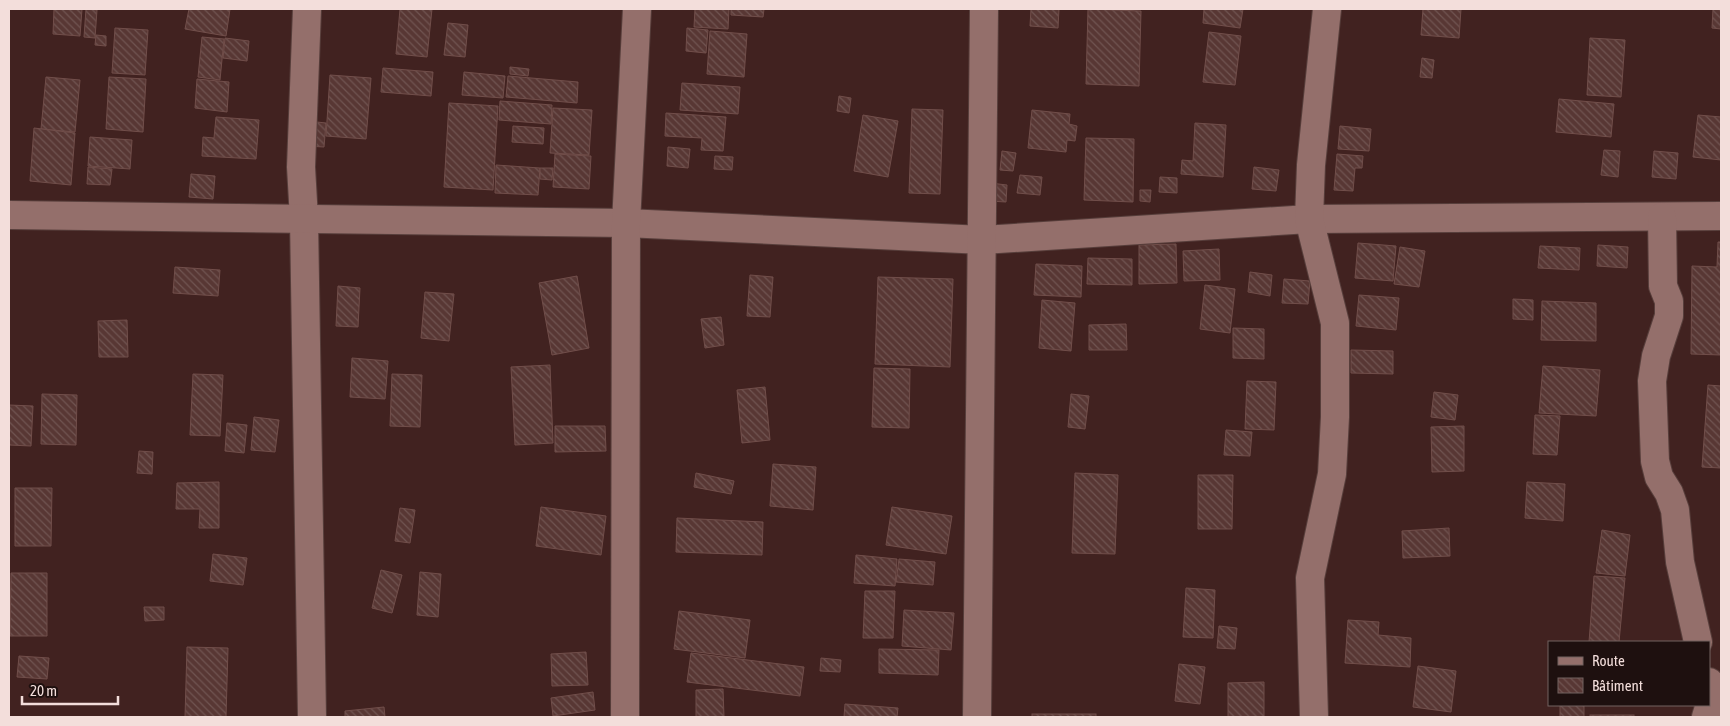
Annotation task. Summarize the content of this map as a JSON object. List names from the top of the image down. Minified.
{"legend":["Route","Bâtiment"],"scale_bar":"20 m"}
